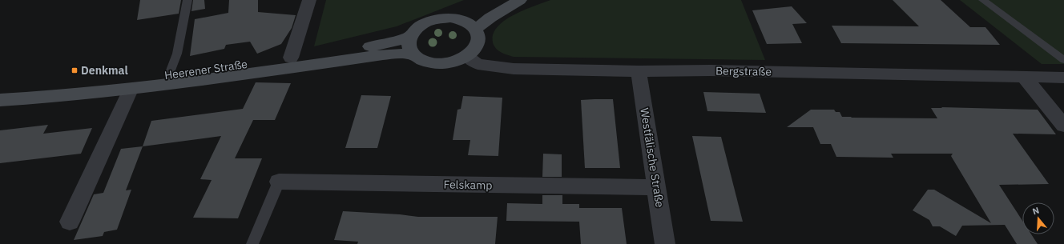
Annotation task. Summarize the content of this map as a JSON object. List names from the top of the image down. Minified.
{"streets":{"main road":["Heerener Straße"],"street":["Bergstraße","Westfälische Straße","Felskamp"]},"crossings":[["Heerener Straße","Bergstraße"],["Bergstraße","Westfälische Straße"],["Westfälische Straße","Felskamp"]],"places":{"transit":["Denkmal"]},"north":"top"}
